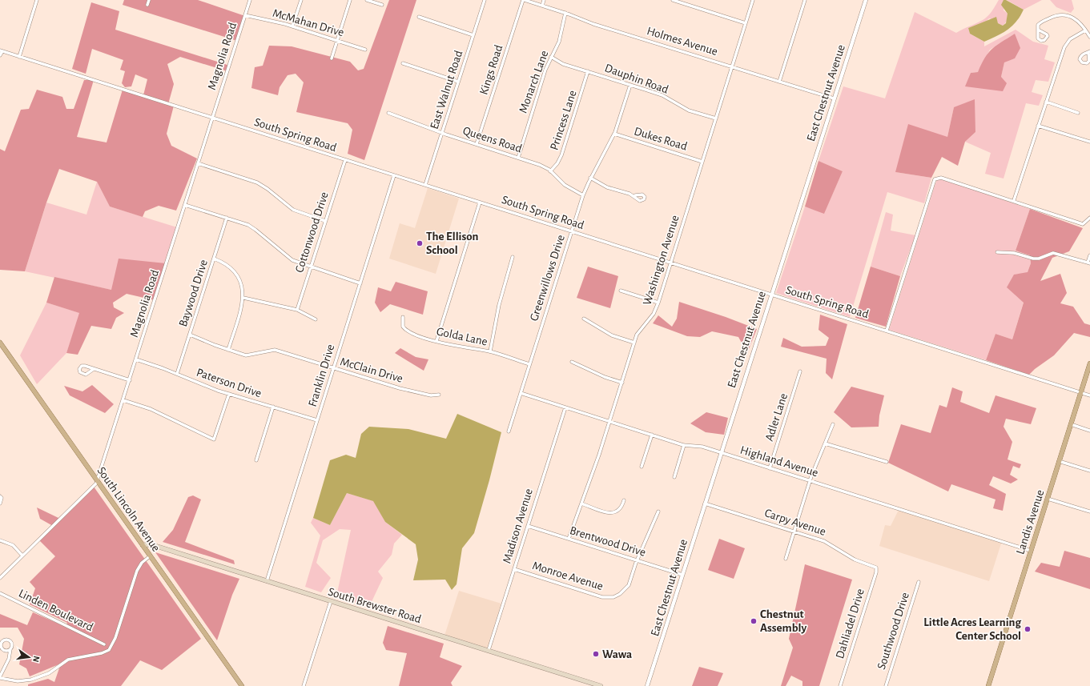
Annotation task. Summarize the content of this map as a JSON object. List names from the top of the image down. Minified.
{"streets":{"main road":["South Lincoln Avenue","Landis Avenue","South Brewster Road"],"street":["McMahan Drive","Holmes Avenue","Magnolia Road","Kings Road","Dauphin Road","Monarch Lane","East Walnut Road","East Chestnut Avenue","Princess Lane","South Spring Road","Dukes Road","Queens Road","Cottonwood Drive","Washington Avenue","Greenwillows Drive","Baywood Drive","Golda Lane","McClain Drive","Franklin Drive","Paterson Drive","Adler Lane","Highland Avenue","Carpy Avenue","Madison Avenue","Brentwood Drive","Monroe Avenue","Linden Boulevard","Dahliadel Drive","Southwood Drive"]},"crossings":[["McMahan Drive","Magnolia Road"],["Holmes Avenue","Kings Road"],["Holmes Avenue","Monarch Lane"],["Holmes Avenue","East Chestnut Avenue"],["Holmes Avenue","Washington Avenue"],["Magnolia Road","South Spring Road"],["Magnolia Road","Paterson Drive"],["Magnolia Road","South Lincoln Avenue"],["Kings Road","Queens Road"],["Dauphin Road","Monarch Lane"],["Dauphin Road","Princess Lane"],["Dauphin Road","Washington Avenue"],["Dauphin Road","Greenwillows Drive"],["Monarch Lane","Queens Road"],["East Walnut Road","South Spring Road"],["East Walnut Road","Queens Road"],["East Chestnut Avenue","South Spring Road"],["East Chestnut Avenue","Highland Avenue"],["East Chestnut Avenue","Carpy Avenue"],["East Chestnut Avenue","Brentwood Drive"],["Princess Lane","Queens Road"],["South Spring Road","Cottonwood Drive"],["South Spring Road","Washington Avenue"],["South Spring Road","Greenwillows Drive"],["South Spring Road","Franklin Drive"],["South Spring Road","Landis Avenue"],["Dukes Road","Washington Avenue"],["Dukes Road","Greenwillows Drive"],["Queens Road","Greenwillows Drive"],["Washington Avenue","Highland Avenue"],["Washington Avenue","Brentwood Drive"],["Greenwillows Drive","Golda Lane"],["Greenwillows Drive","Highland Avenue"],["Baywood Drive","McClain Drive"],["Baywood Drive","Paterson Drive"],["McClain Drive","Franklin Drive"],["Franklin Drive","Paterson Drive"],["Franklin Drive","South Brewster Road"],["Adler Lane","Highland Avenue"],["Highland Avenue","Landis Avenue"],["Highland Avenue","Madison Avenue"],["South Lincoln Avenue","South Brewster Road"],["Carpy Avenue","Dahliadel Drive"],["Madison Avenue","Brentwood Drive"],["Madison Avenue","Monroe Avenue"],["Madison Avenue","South Brewster Road"],["Brentwood Drive","Monroe Avenue"]],"places":["The Ellison School","Chestnut Assembly","Little Acres Learning Center School","Wawa"],"north":"right"}
